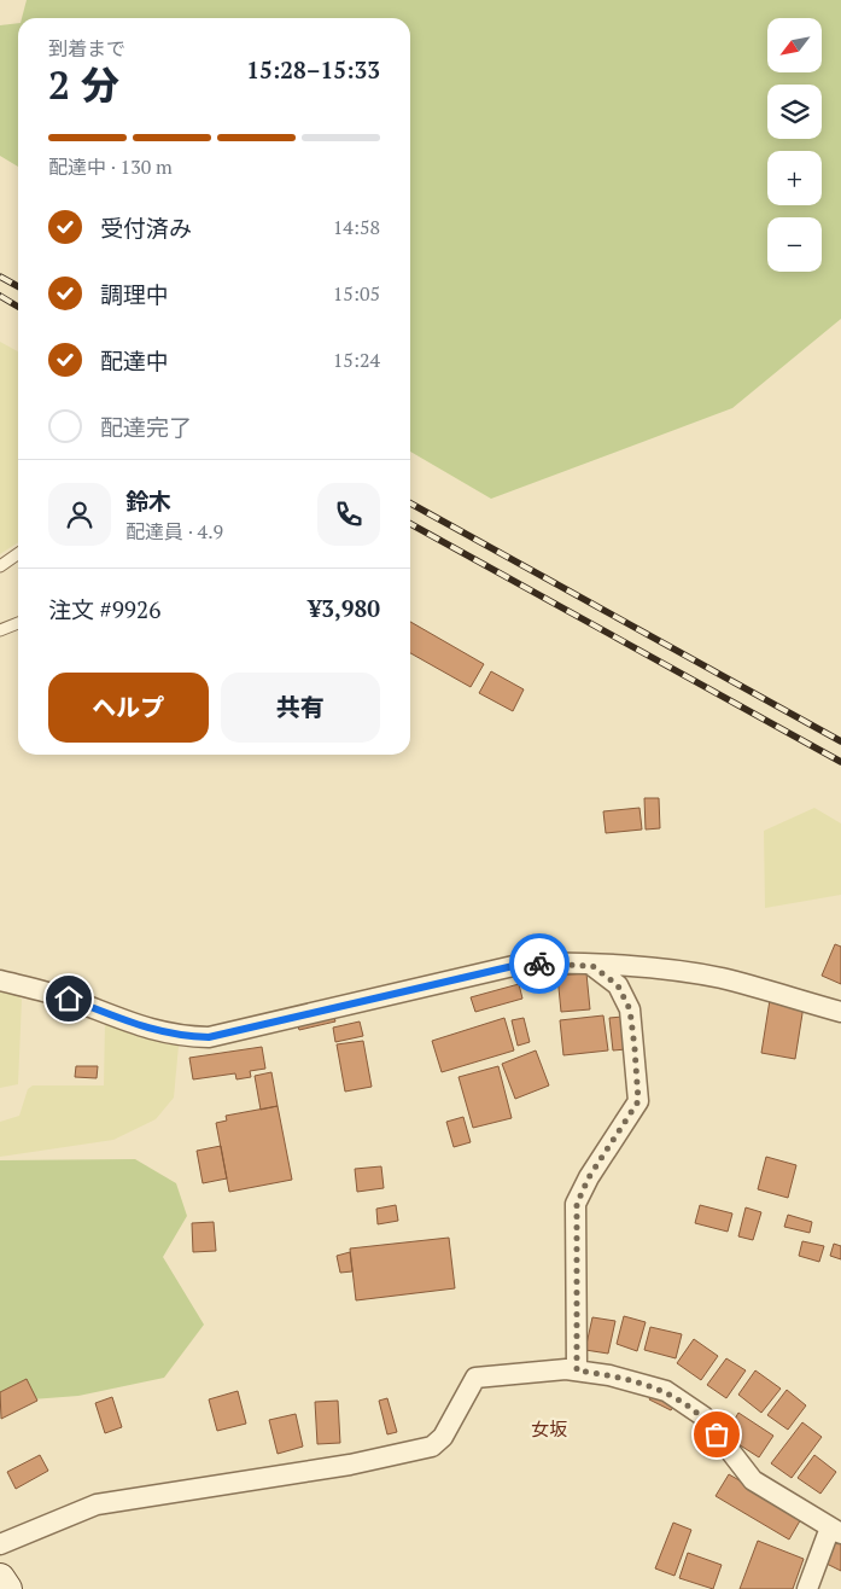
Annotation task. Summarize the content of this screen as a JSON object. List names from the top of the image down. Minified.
{"districts":["女坂"],"north":"bottom left","page":{"map_buttons":["+","−"],"heading":["2 分","到着まで","15:28–15:33"],"panel":["鈴木","配達員 · 4.9","注文 #9926","¥3,980"],"bar":"配達中 · 130 m","list":[["受付済み","14:58"],["調理中","15:05"],["配達中","15:24"],"配達完了"],"buttons":["ヘルプ","共有"]}}
